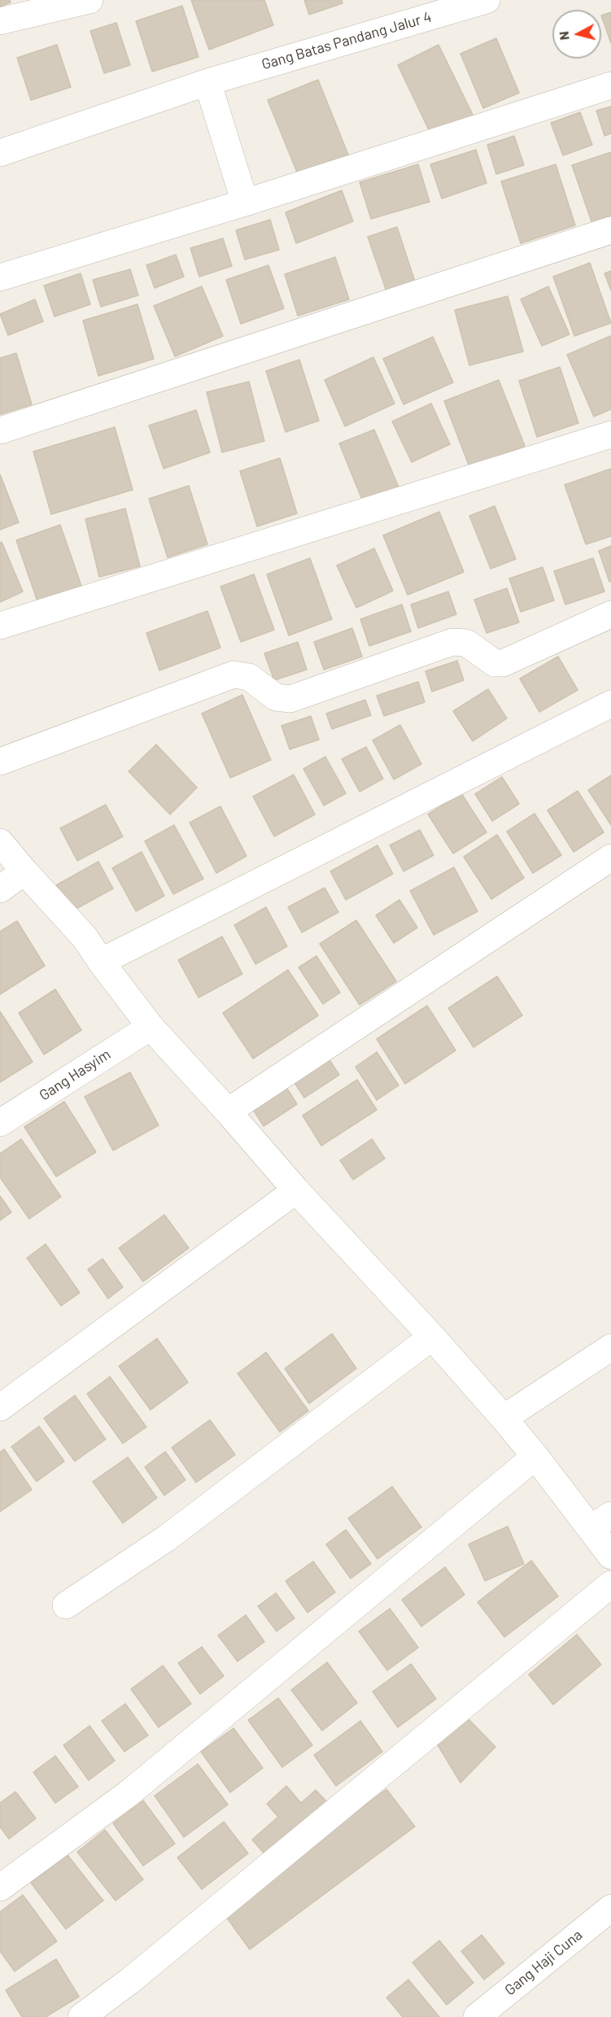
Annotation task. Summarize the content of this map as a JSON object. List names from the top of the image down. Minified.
{"streets":{"street":["Gang Batas Pandang Jalur 4","Gang Hasyim","Gang Haji Cuna"]},"north":"left"}
